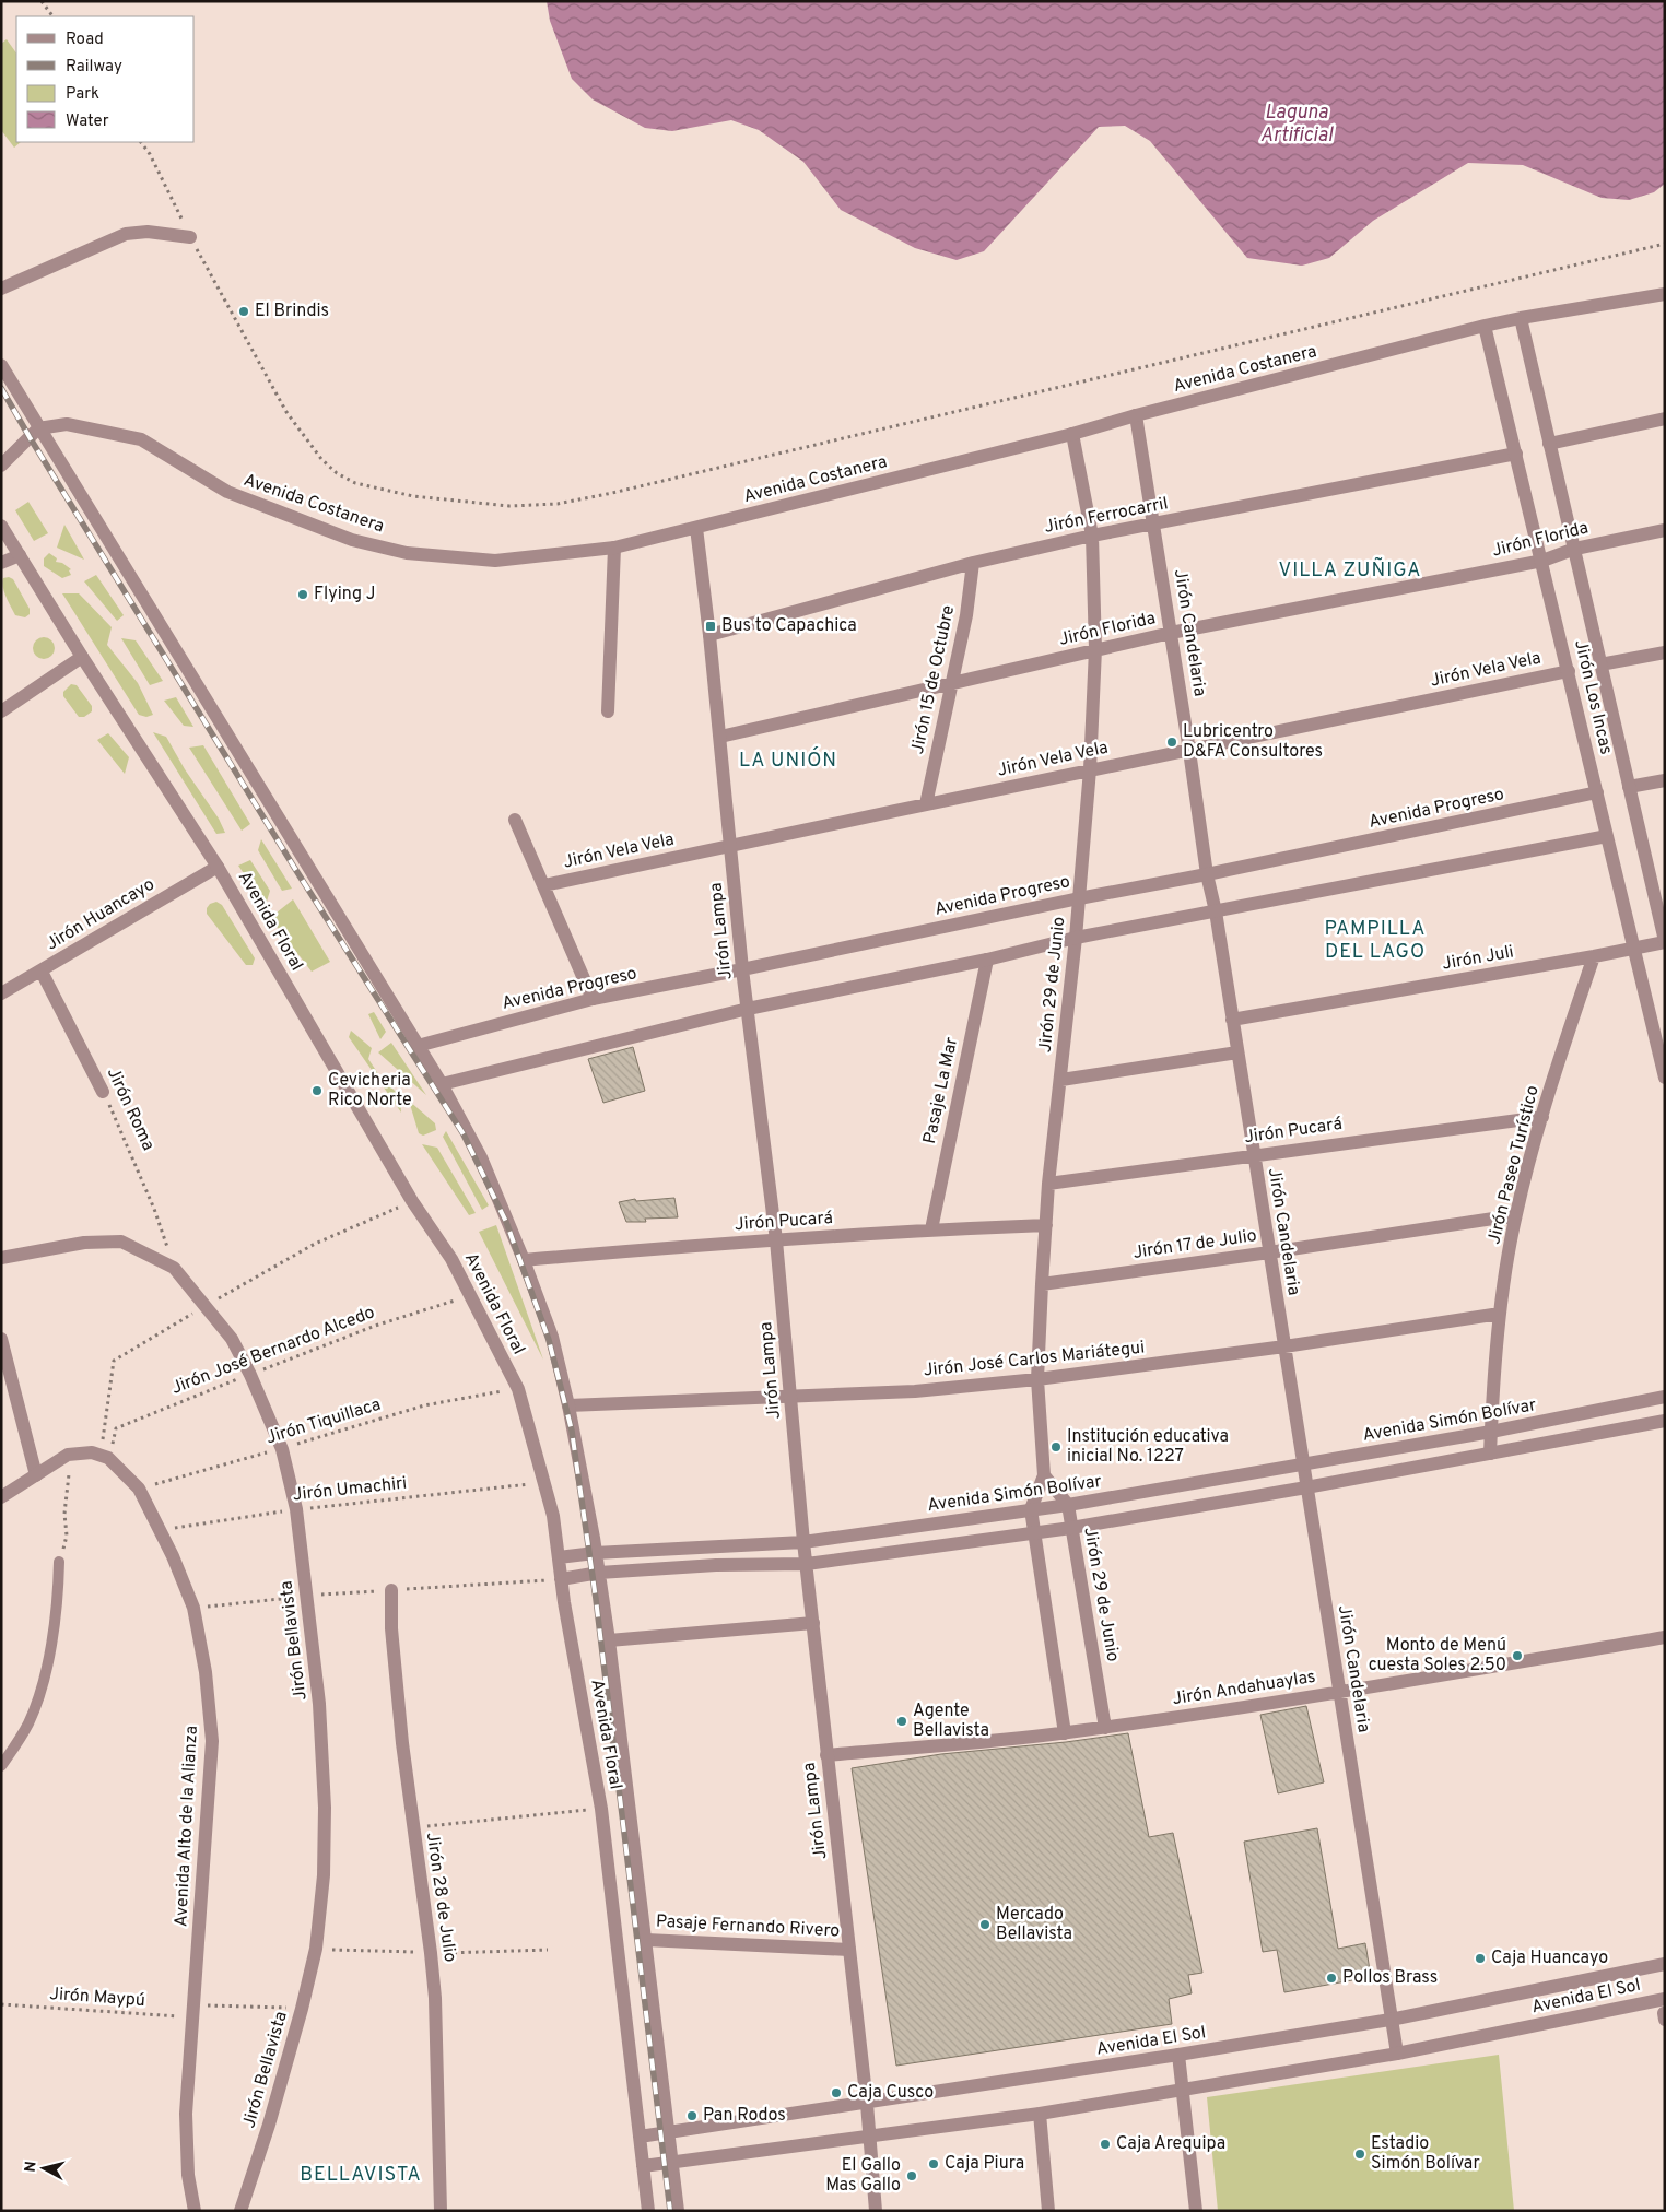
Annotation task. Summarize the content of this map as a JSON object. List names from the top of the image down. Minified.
{"streets":{"street":["Avenida Costanera","Jirón Ferrocarril","Jirón Florida","Jirón Candelaria","Jirón Vela Vela","Jirón 15 de Octubre","Jirón Los Incas","Avenida Progreso","Jirón Huancayo","Avenida Floral","Jirón Lampa","Jirón Juli","Jirón 29 de Junio","Pasaje La Mar","Jirón Roma","Jirón Pucará","Jirón Paseo Turístico","Jirón 17 de Julio","Jirón José Carlos Mariátegui","Avenida Simón Bolívar","Jirón Bellavista","Jirón Andahuaylas","Avenida Alto de la Alianza","Jirón 28 de Julio","Pasaje Fernando Rivero","Avenida El Sol"],"path":["Jirón José Bernardo Alcedo","Jirón Tiquillaca","Jirón Umachiri","Jirón Maypú"]},"crossings":[["Avenida Costanera","Jirón Candelaria"],["Avenida Costanera","Jirón Los Incas"],["Avenida Costanera","Avenida Floral"],["Avenida Costanera","Jirón Lampa"],["Avenida Costanera","Jirón 29 de Junio"],["Jirón Ferrocarril","Jirón Candelaria"],["Jirón Ferrocarril","Jirón 15 de Octubre"],["Jirón Ferrocarril","Jirón Los Incas"],["Jirón Ferrocarril","Jirón Lampa"],["Jirón Ferrocarril","Jirón 29 de Junio"],["Jirón Florida","Jirón Candelaria"],["Jirón Florida","Jirón 15 de Octubre"],["Jirón Florida","Jirón Los Incas"],["Jirón Florida","Jirón Lampa"],["Jirón Florida","Jirón 29 de Junio"],["Jirón Candelaria","Jirón Vela Vela"],["Jirón Candelaria","Avenida Progreso"],["Jirón Candelaria","Jirón Juli"],["Jirón Candelaria","Jirón Pucará"],["Jirón Candelaria","Jirón 17 de Julio"],["Jirón Candelaria","Jirón José Carlos Mariátegui"],["Jirón Candelaria","Avenida Simón Bolívar"],["Jirón Candelaria","Jirón Andahuaylas"],["Jirón Candelaria","Avenida El Sol"],["Jirón Vela Vela","Jirón 15 de Octubre"],["Jirón Vela Vela","Jirón Los Incas"],["Jirón Vela Vela","Jirón Lampa"],["Jirón Vela Vela","Jirón 29 de Junio"],["Jirón Los Incas","Avenida Progreso"],["Jirón Los Incas","Jirón Juli"],["Avenida Progreso","Avenida Floral"],["Avenida Progreso","Jirón Lampa"],["Avenida Progreso","Jirón 29 de Junio"],["Jirón Huancayo","Avenida Floral"],["Jirón Huancayo","Jirón Roma"],["Avenida Floral","Jirón Pucará"],["Avenida Floral","Jirón José Bernardo Alcedo"],["Avenida Floral","Jirón José Carlos Mariátegui"],["Avenida Floral","Avenida Simón Bolívar"],["Avenida Floral","Jirón Tiquillaca"],["Avenida Floral","Jirón Umachiri"],["Avenida Floral","Pasaje Fernando Rivero"],["Avenida Floral","Avenida El Sol"],["Jirón Lampa","Jirón Pucará"],["Jirón Lampa","Jirón José Carlos Mariátegui"],["Jirón Lampa","Avenida Simón Bolívar"],["Jirón Lampa","Jirón Andahuaylas"],["Jirón Lampa","Pasaje Fernando Rivero"],["Jirón Lampa","Avenida El Sol"],["Jirón Juli","Jirón Paseo Turístico"],["Jirón 29 de Junio","Jirón Pucará"],["Jirón 29 de Junio","Jirón 17 de Julio"],["Jirón 29 de Junio","Jirón José Carlos Mariátegui"],["Jirón 29 de Junio","Avenida Simón Bolívar"],["Jirón 29 de Junio","Jirón Andahuaylas"],["Pasaje La Mar","Jirón Pucará"],["Jirón Roma","Jirón Bellavista"],["Jirón Pucará","Jirón Paseo Turístico"],["Jirón Paseo Turístico","Jirón 17 de Julio"],["Jirón Paseo Turístico","Jirón José Carlos Mariátegui"],["Jirón Paseo Turístico","Avenida Simón Bolívar"],["Jirón José Bernardo Alcedo","Jirón Bellavista"],["Jirón José Bernardo Alcedo","Avenida Alto de la Alianza"],["Jirón Tiquillaca","Jirón Bellavista"],["Jirón Tiquillaca","Avenida Alto de la Alianza"],["Jirón Umachiri","Jirón Bellavista"],["Jirón Umachiri","Avenida Alto de la Alianza"],["Jirón Bellavista","Jirón Maypú"],["Avenida Alto de la Alianza","Jirón Maypú"]],"districts":["VILLA ZUÑIGA","LA UNIÓN","PAMPILLA DEL LAGO","BELLAVISTA"],"water":["Laguna Artificial"],"places":{"other":["El Brindis","Flying J","Lubricentro D&FA Consultores","Cevicheria Rico Norte","Institución educativa inicial No. 1227","Monto de Menú cuesta Soles 2.50","Agente Bellavista","Mercado Bellavista","Caja Huancayo","Pollos Brass","Caja Cusco","Pan Rodos","Caja Arequipa","Estadio Simón Bolívar","Caja Piura","El Gallo Mas Gallo"],"transit":["Bus to Capachica"]},"legend":["Road","Railway","Park","Water"],"north":"left"}
